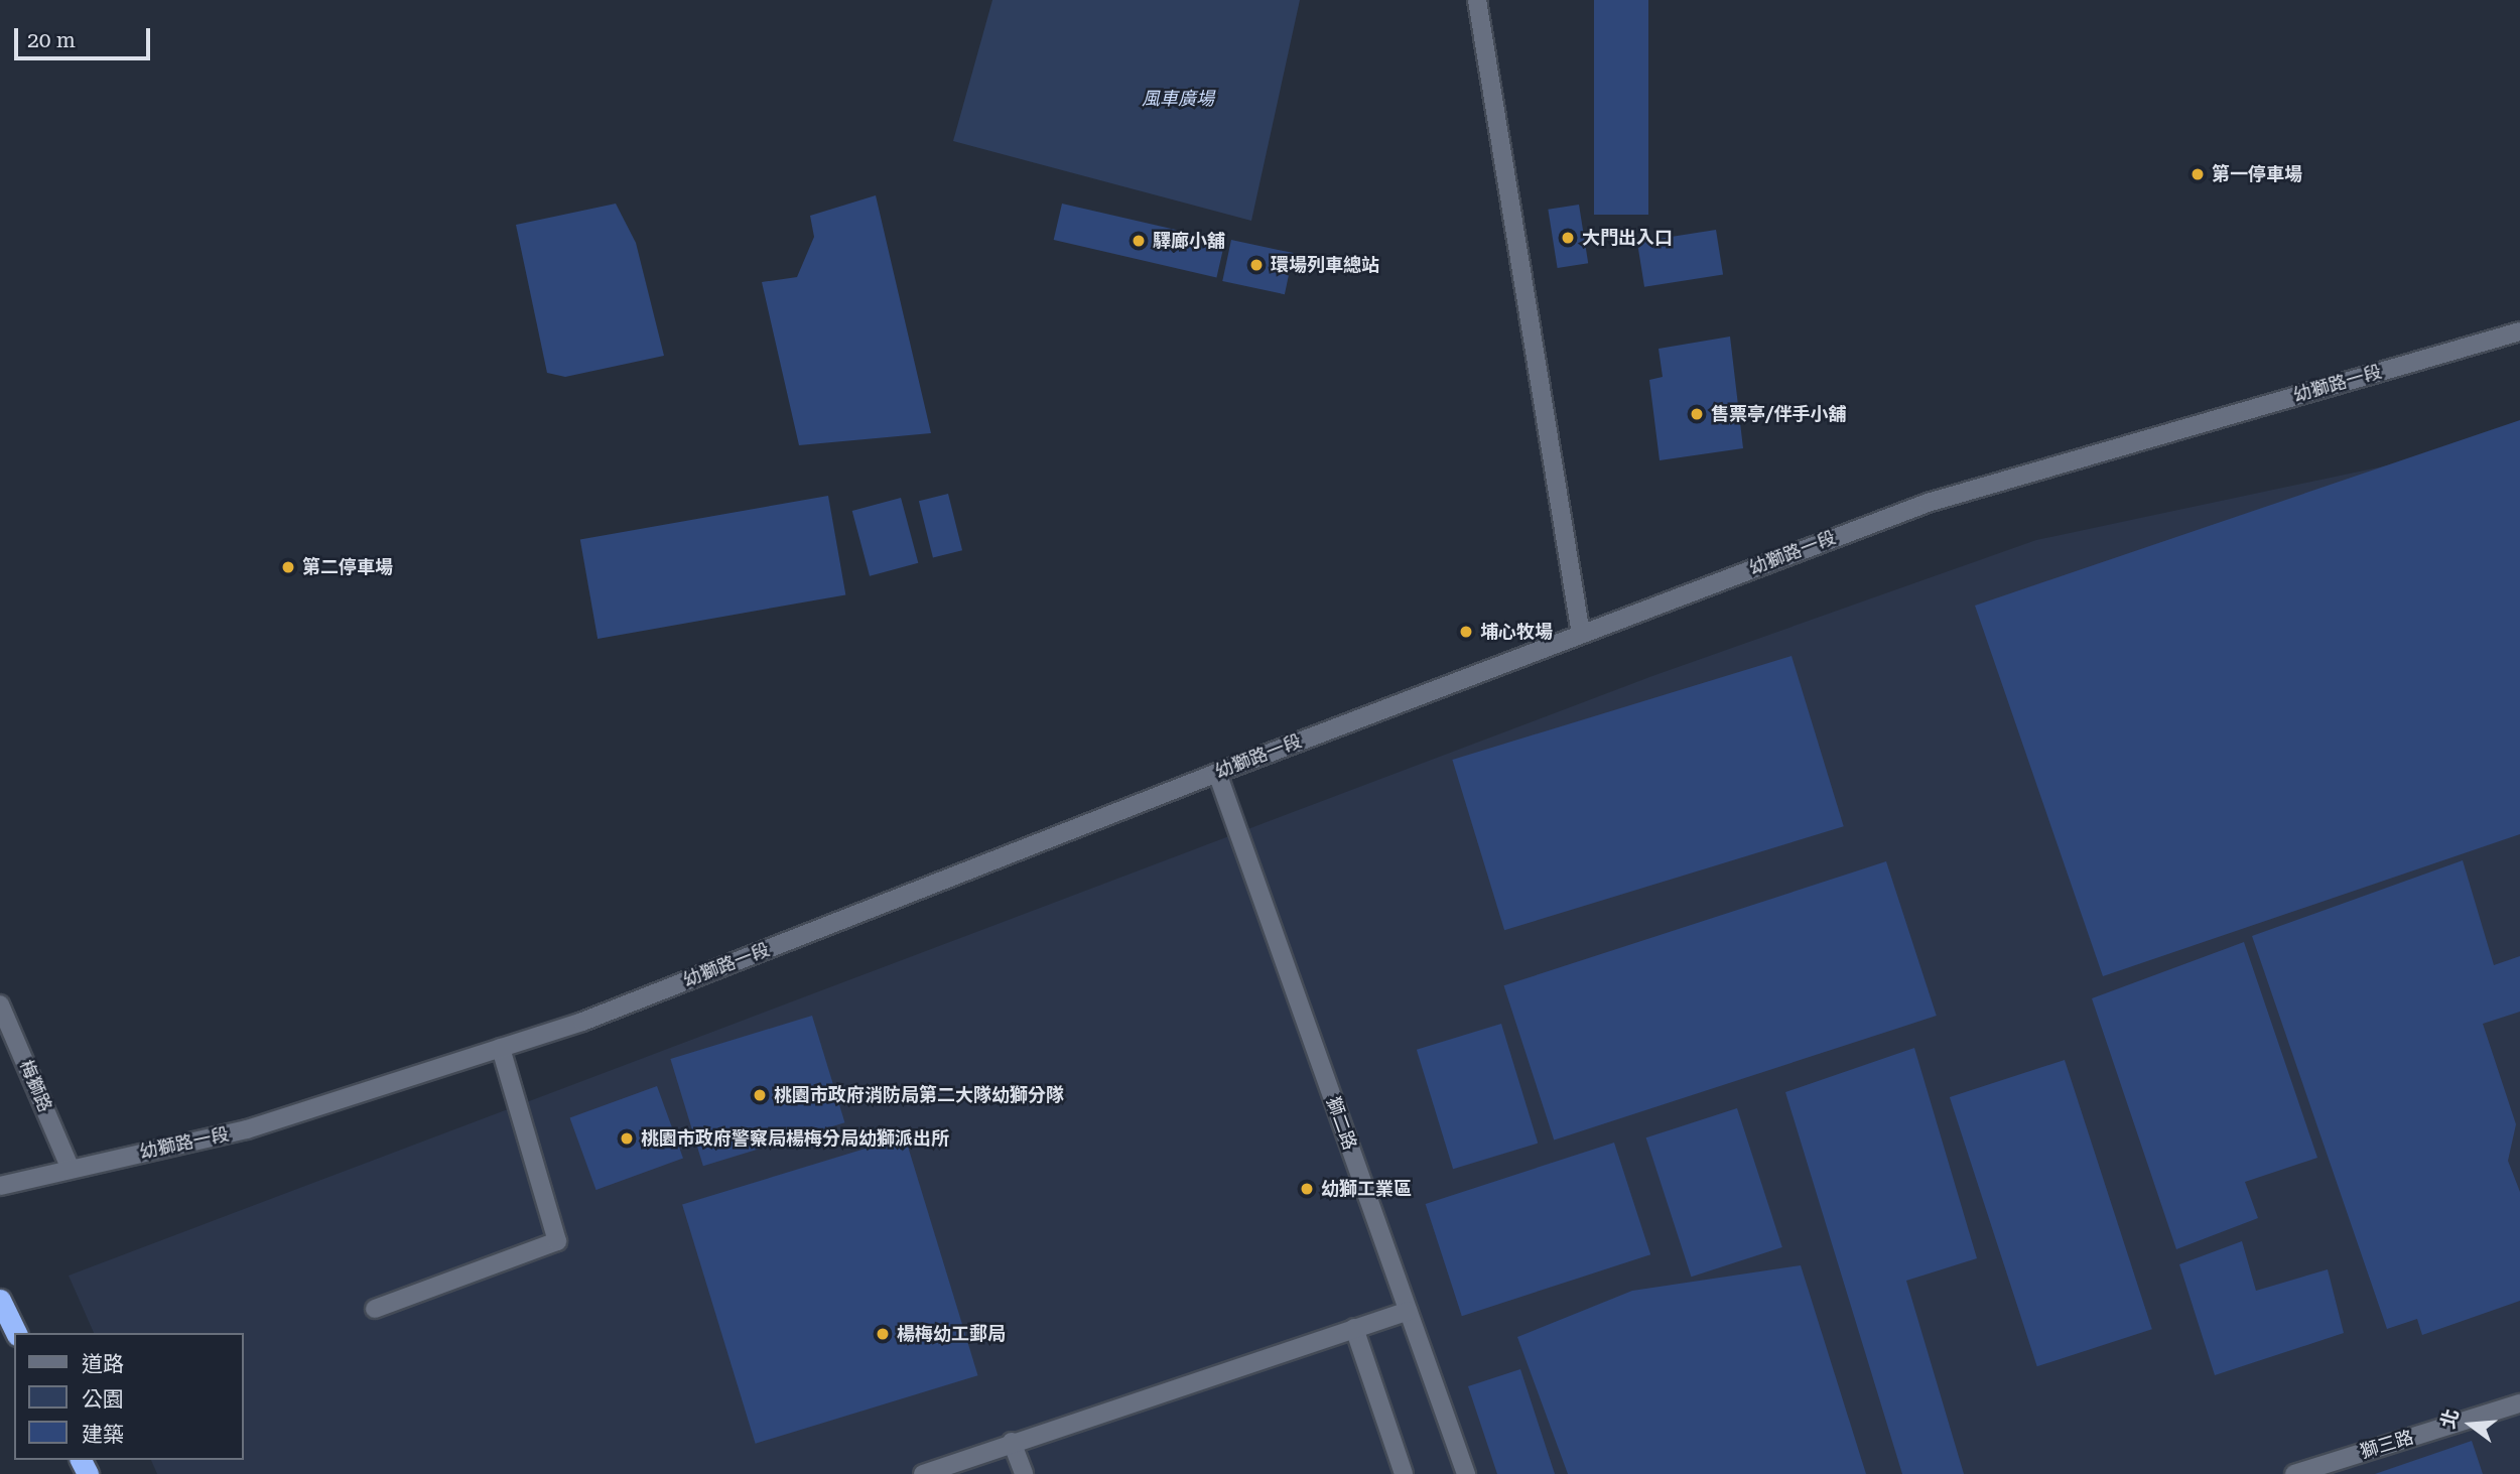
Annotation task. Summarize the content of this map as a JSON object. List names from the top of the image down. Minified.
{"streets":{"street":["幼獅路一段","梅獅路","獅二路","獅三路"]},"crossings":[["幼獅路一段","梅獅路"],["幼獅路一段","獅二路"]],"parks":["風車廣場"],"places":["第一停車場","大門出入口","驛廊小舖","環場列車總站","售票亭/伴手小舖","第二停車場","埔心牧場","桃園市政府消防局第二大隊幼獅分隊","桃園市政府警察局楊梅分局幼獅派出所","幼獅工業區","楊梅幼工郵局"],"legend":["道路","公園","建築"],"scale_bar":"20 m","north":"left"}
